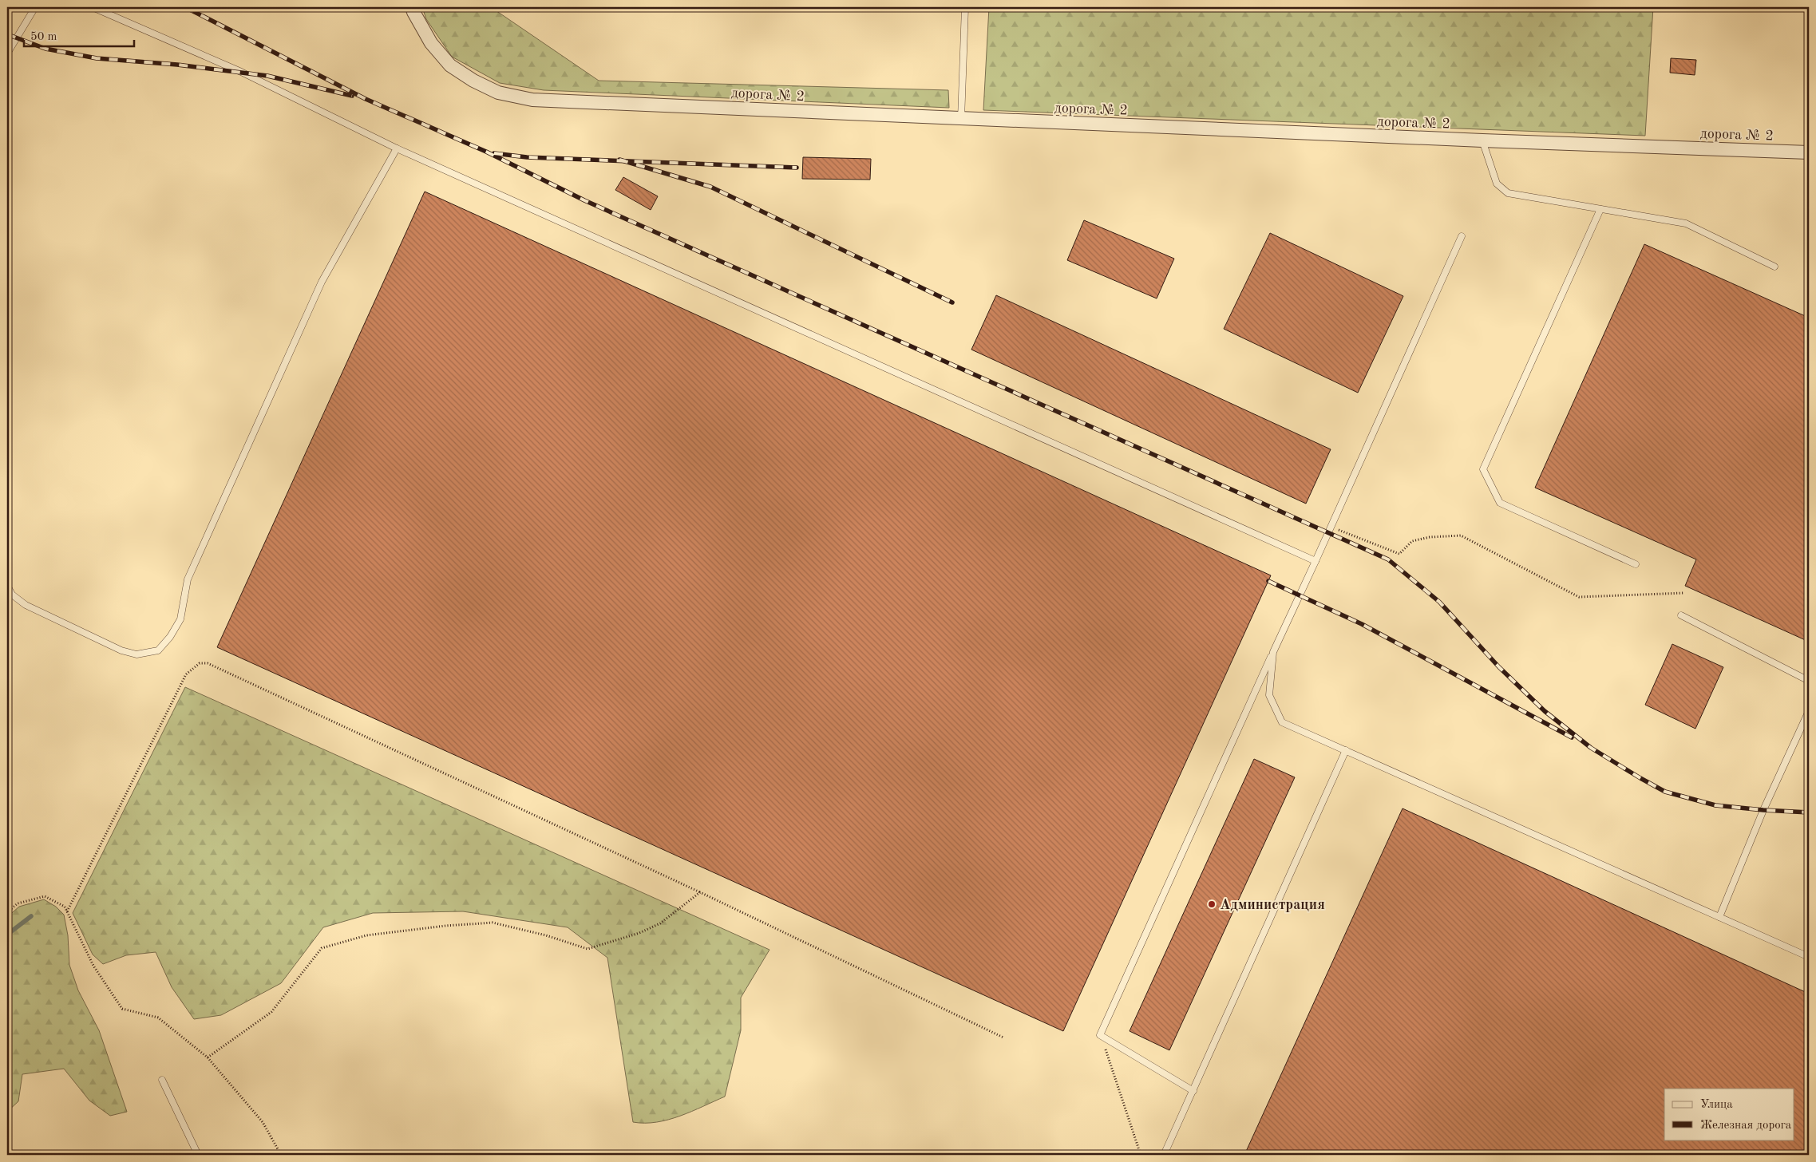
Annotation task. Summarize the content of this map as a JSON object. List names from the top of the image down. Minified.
{"streets":{"street":["дорога № 2"]},"places":["Администрация"],"legend":["Улица","Железная дорога"],"scale_bar":"50 m"}
